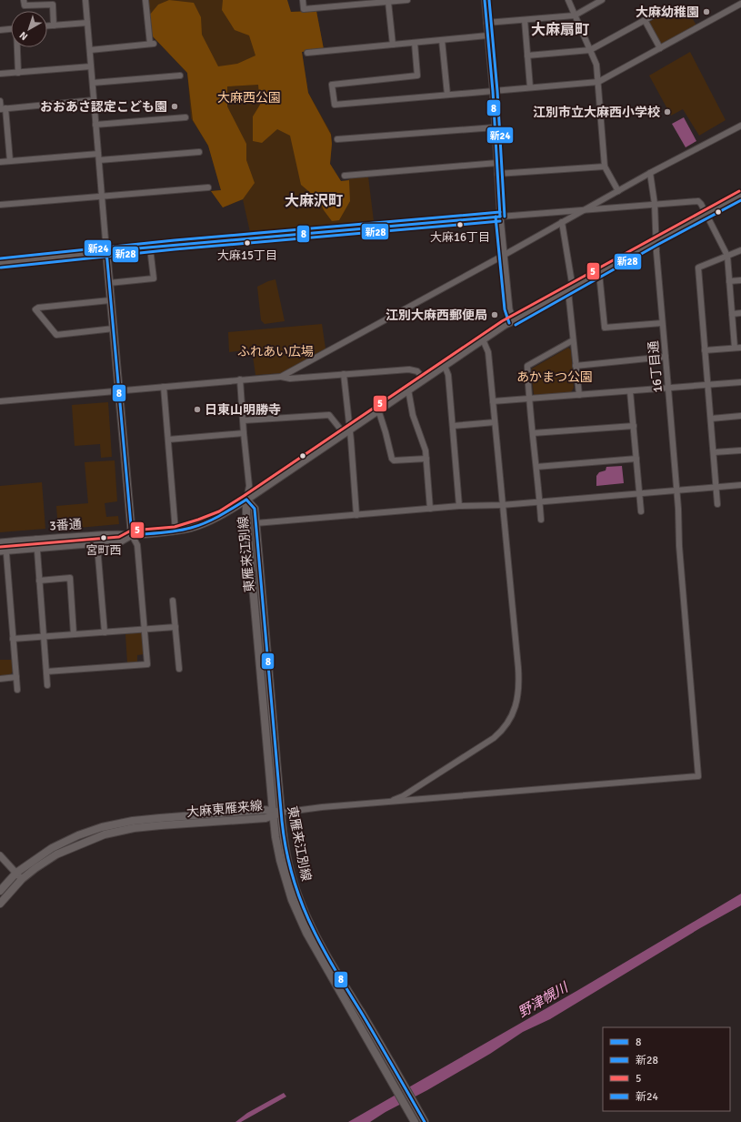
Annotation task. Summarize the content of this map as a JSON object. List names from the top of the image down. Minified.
{"streets":{"main road":["3番通","東雁来江別線","大麻東雁来線"],"street":["16丁目通"]},"crossings":[["16丁目通","3番通"],["3番通","東雁来江別線"],["東雁来江別線","大麻東雁来線"]],"districts":["大麻扇町","大麻沢町"],"water":["野津幌川"],"parks":["大麻西公園","ふれあい広場","あかまつ公園"],"places":["大麻幼稚園","おおあさ認定こども園","江別市立大麻西小学校","大麻16丁目","大麻15丁目","江別大麻西郵便局","日東山明勝寺","宮町西"],"lines":["transit line 8","transit line 新24","transit line 5","transit line 新28"],"legend":["8","新28","5","新24"],"north":"bottom left"}
